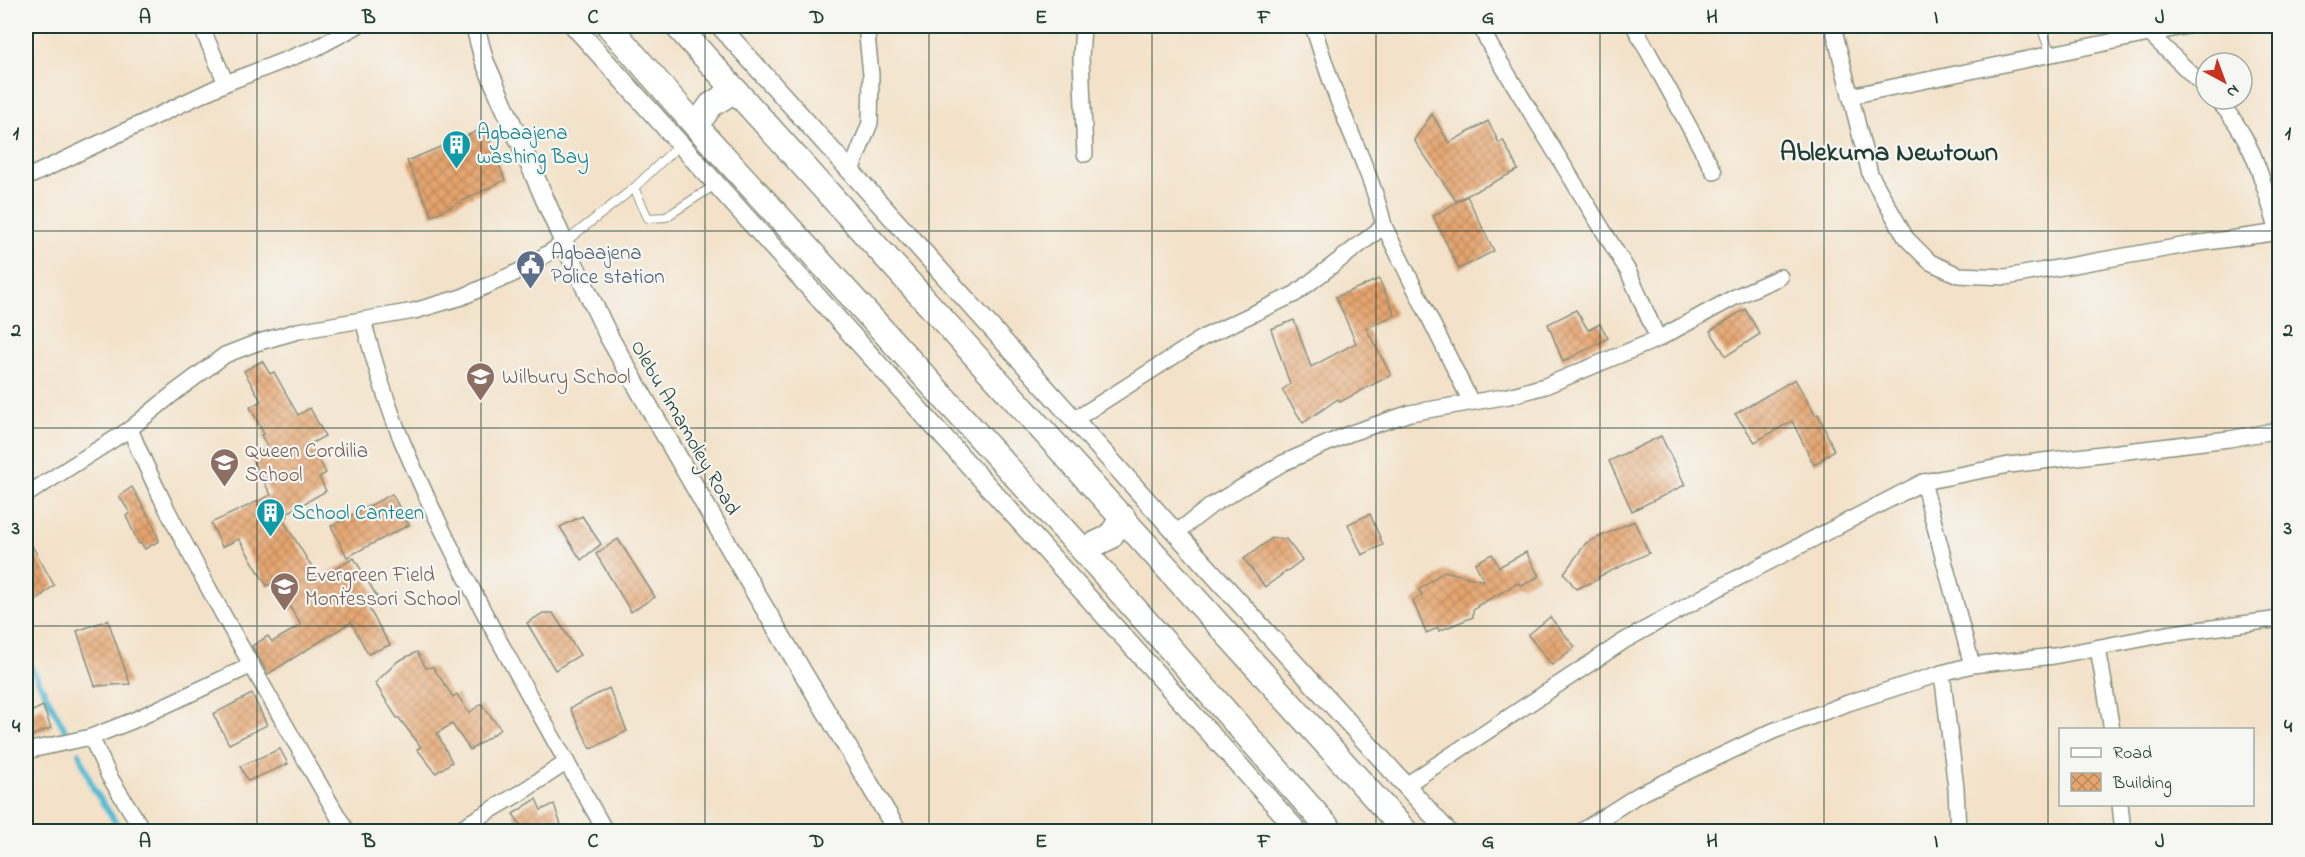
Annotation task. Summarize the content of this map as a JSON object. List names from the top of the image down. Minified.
{"streets":{"street":["Olebu Amamoley Road"]},"districts":["Ablekuma Newtown"],"places":{"building":["Agbaajena washing Bay","School Canteen"],"public building":["Agbaajena Police station"],"school or university":["Wilbury School","Queen Cordilia School","Evergreen Field Montessori School"]},"legend":["Road","Building"],"north":"bottom right","grid":{"columns":["A","B","C","D","E","F","G","H","I","J"],"rows":["1","2","3","4"]}}
